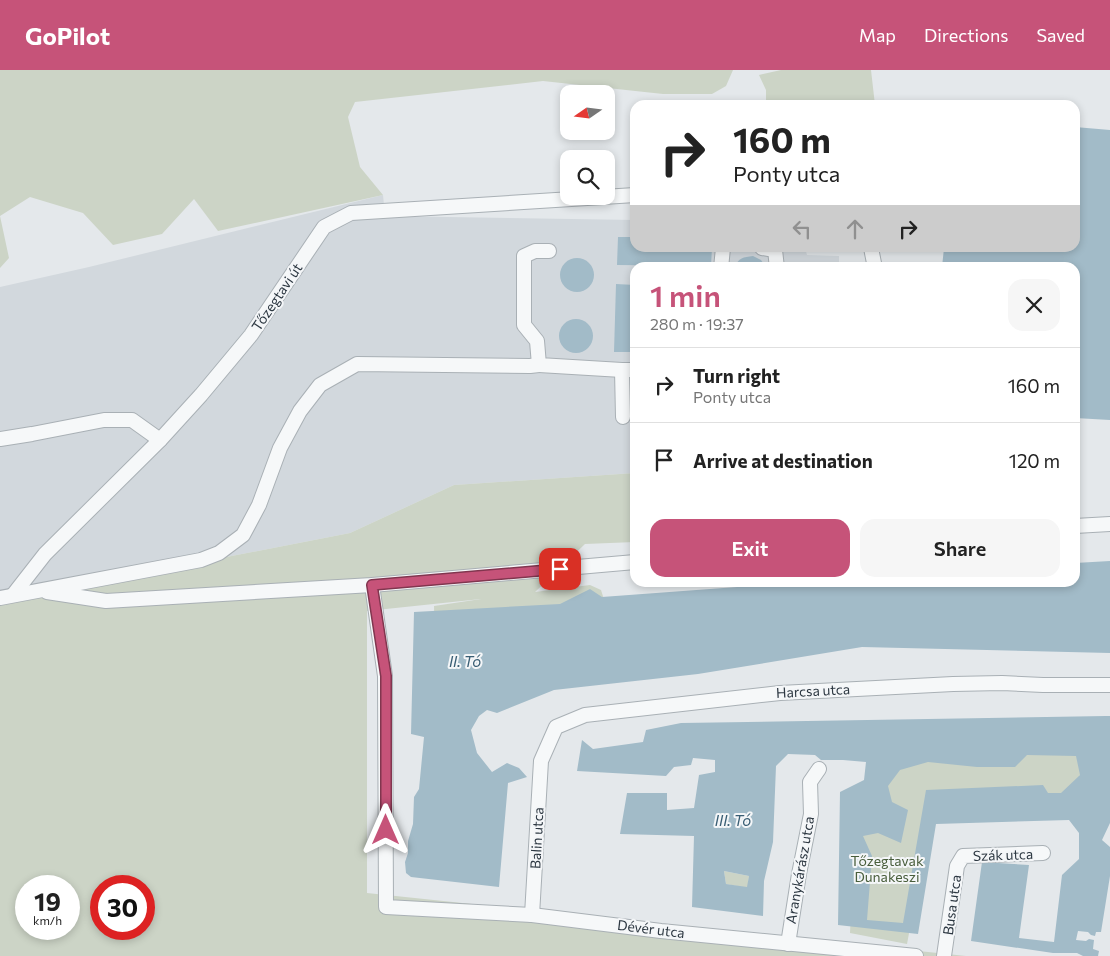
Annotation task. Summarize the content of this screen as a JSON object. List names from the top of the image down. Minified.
{"streets":{"street":["Tőzegtavi út","Harcsa utca","Balin utca","Szák utca","Aranykárász utca","Busa utca","Dévér utca"]},"crossings":[["Harcsa utca","Balin utca"],["Balin utca","Dévér utca"],["Szák utca","Busa utca"],["Aranykárász utca","Dévér utca"]],"water":["II. Tó","III. Tó"],"parks":["Tőzegtavak Dunakeszi"],"north":"left","page":{"header":"GoPilot","nav":["Map","Directions","Saved"],"turn":["160 m","Ponty utca"],"heading":["1 min","280 m · 19:37"],"list":[{"name":"Turn right","note":"Ponty utca","value":"160 m"},{"name":"Arrive at destination","value":"120 m"}],"buttons":["Exit","Share"],"speed":"19 km/h","limit":"30"}}
